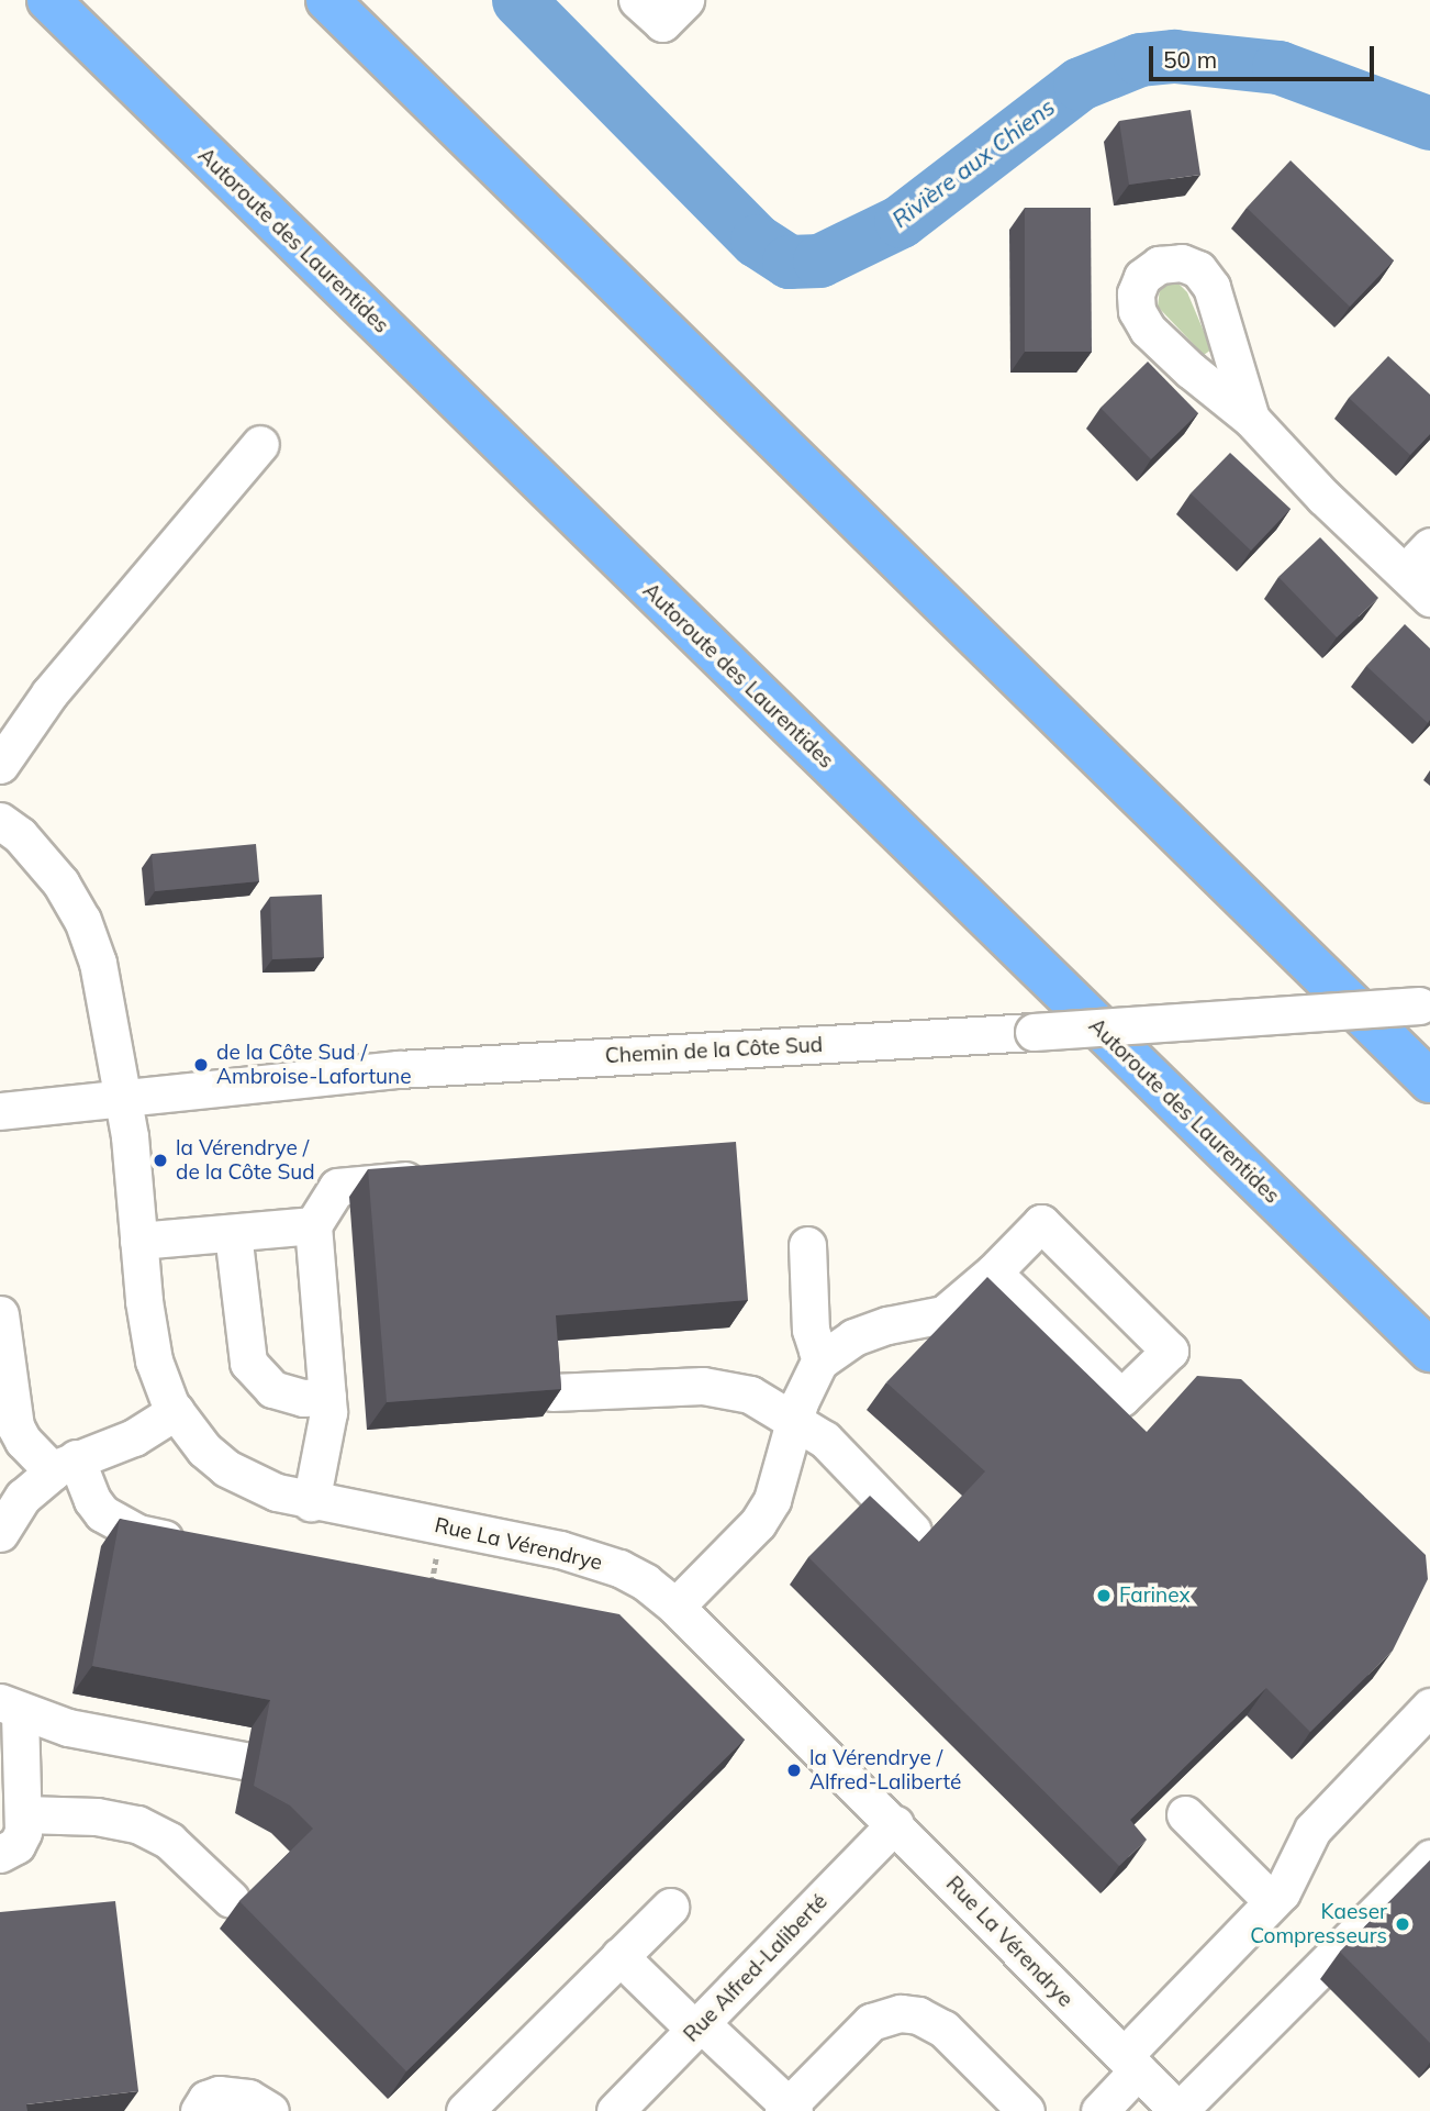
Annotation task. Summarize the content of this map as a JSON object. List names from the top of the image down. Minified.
{"streets":{"highway":["Autoroute des Laurentides"],"street":["Chemin de la Côte Sud","Rue La Vérendrye","Rue Alfred-Laliberté"]},"crossings":[["Chemin de la Côte Sud","Rue La Vérendrye"],["Rue La Vérendrye","Rue Alfred-Laliberté"]],"water":["Rivière aux Chiens"],"places":["de la Côte Sud / Ambroise-Lafortune","la Vérendrye / de la Côte Sud","Farinex","la Vérendrye / Alfred-Laliberté","Kaeser Compresseurs"],"scale_bar":"50 m"}
